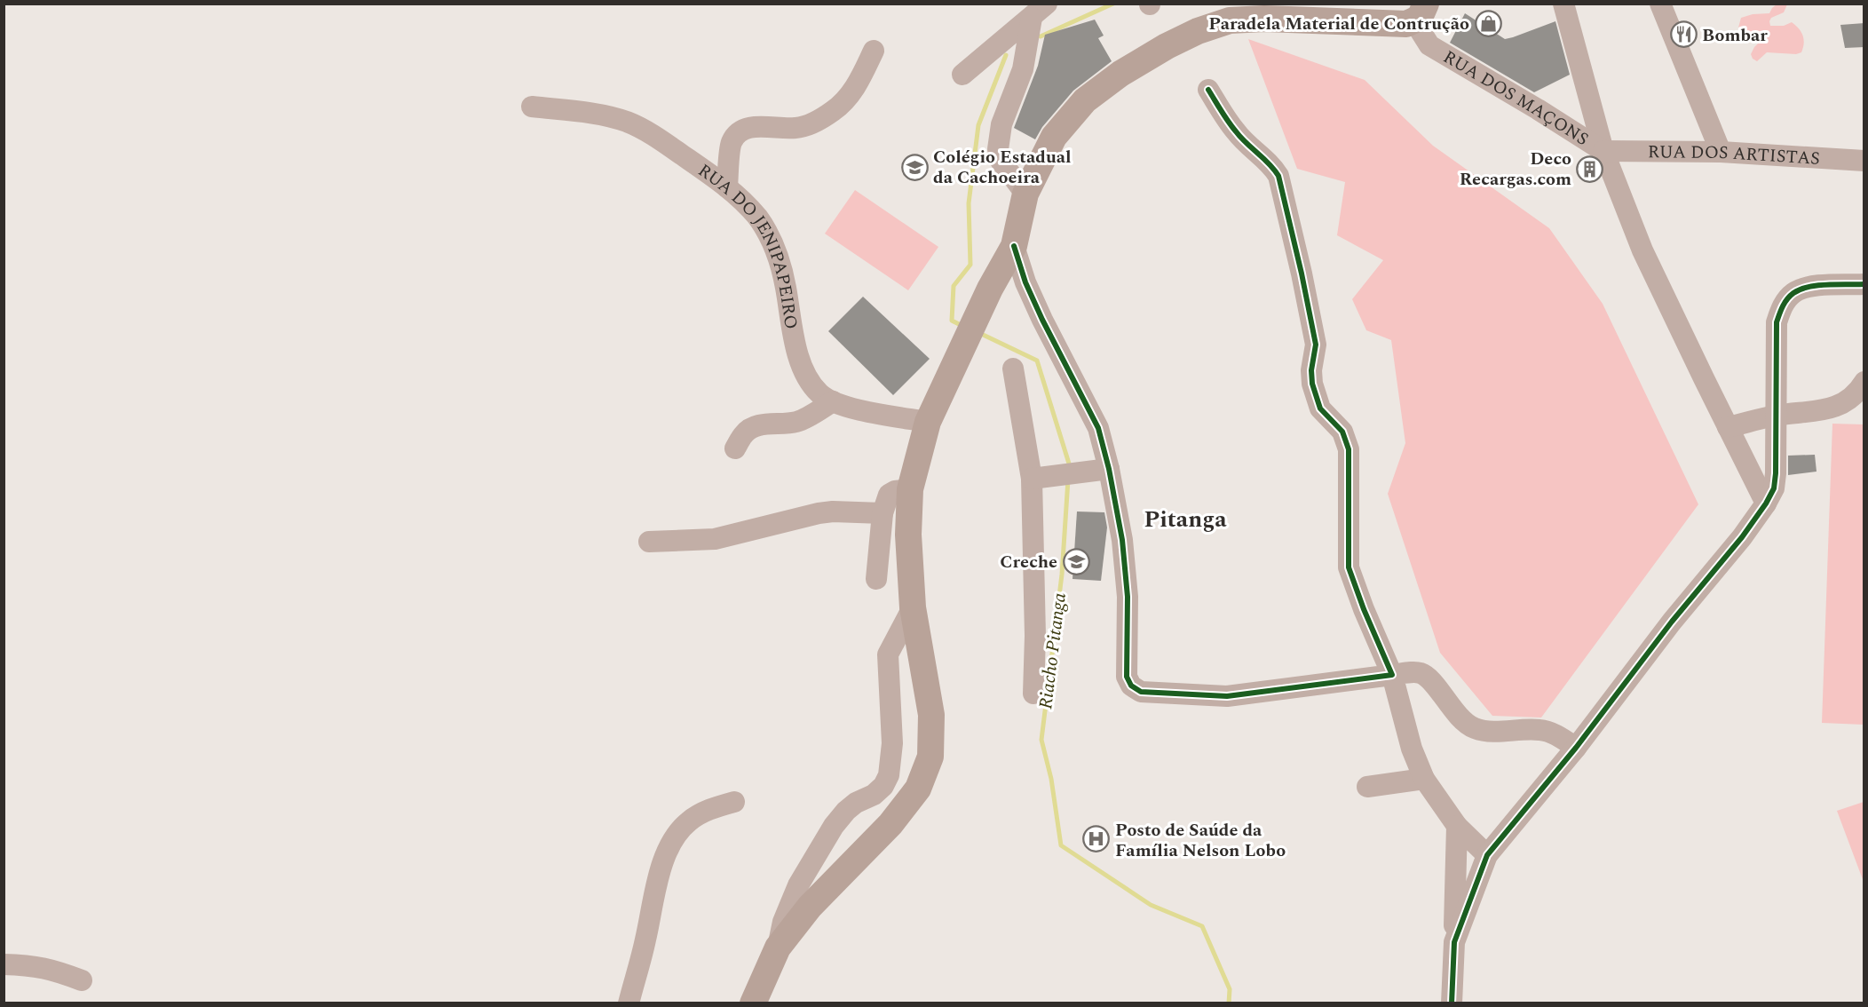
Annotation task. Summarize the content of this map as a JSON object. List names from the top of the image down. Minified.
{"streets":{"street":["RUA DOS MAÇONS","RUA DOS ARTISTAS","RUA DO JENIPAPEIRO"]},"crossings":[["RUA DOS MAÇONS","RUA DOS ARTISTAS"]],"districts":["Pitanga"],"water":["Riacho Pitanga"],"places":{"shop":["Paradela Material de Contrução"],"restaurant":["Bombar"],"school or university":["Colégio Estadual da Cachoeira","Creche"],"building":["Deco Recargas.com"],"hospital":["Posto de Saúde da Família Nelson Lobo"]}}
